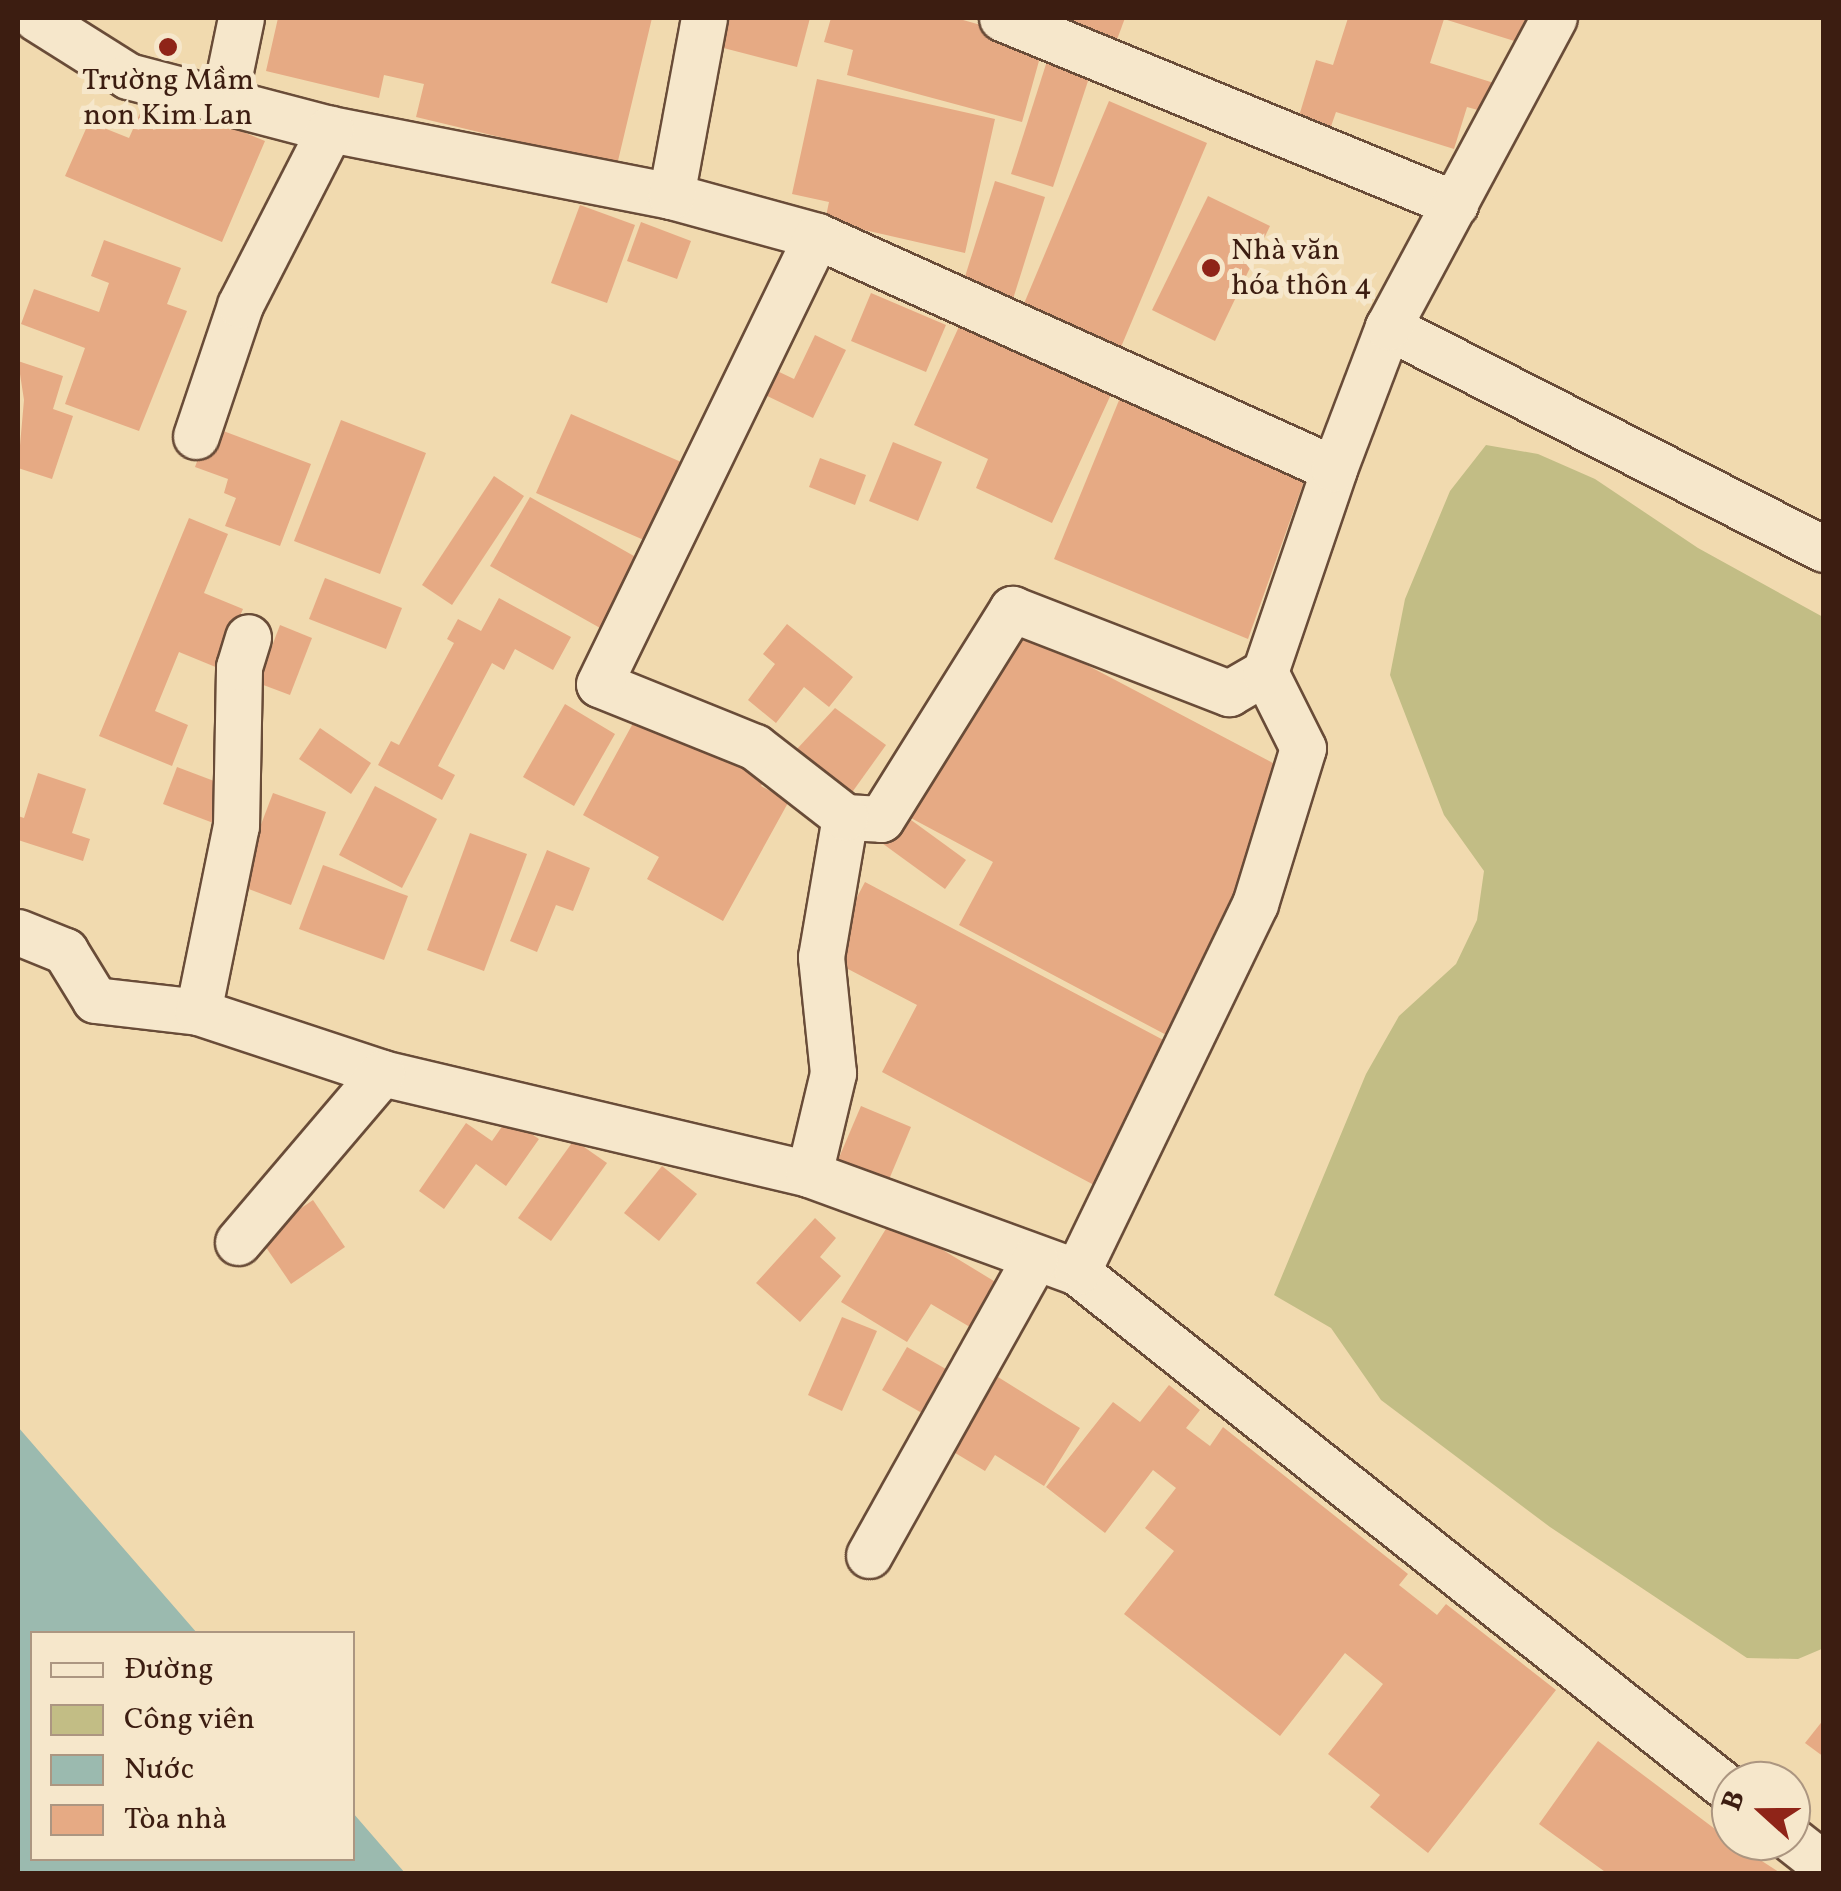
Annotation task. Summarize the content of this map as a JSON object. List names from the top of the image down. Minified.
{"places":["Trường Mầm non Kim Lan","Nhà văn hóa thôn 4"],"legend":["Đường","Công viên","Nước","Tòa nhà"],"north":"left"}
